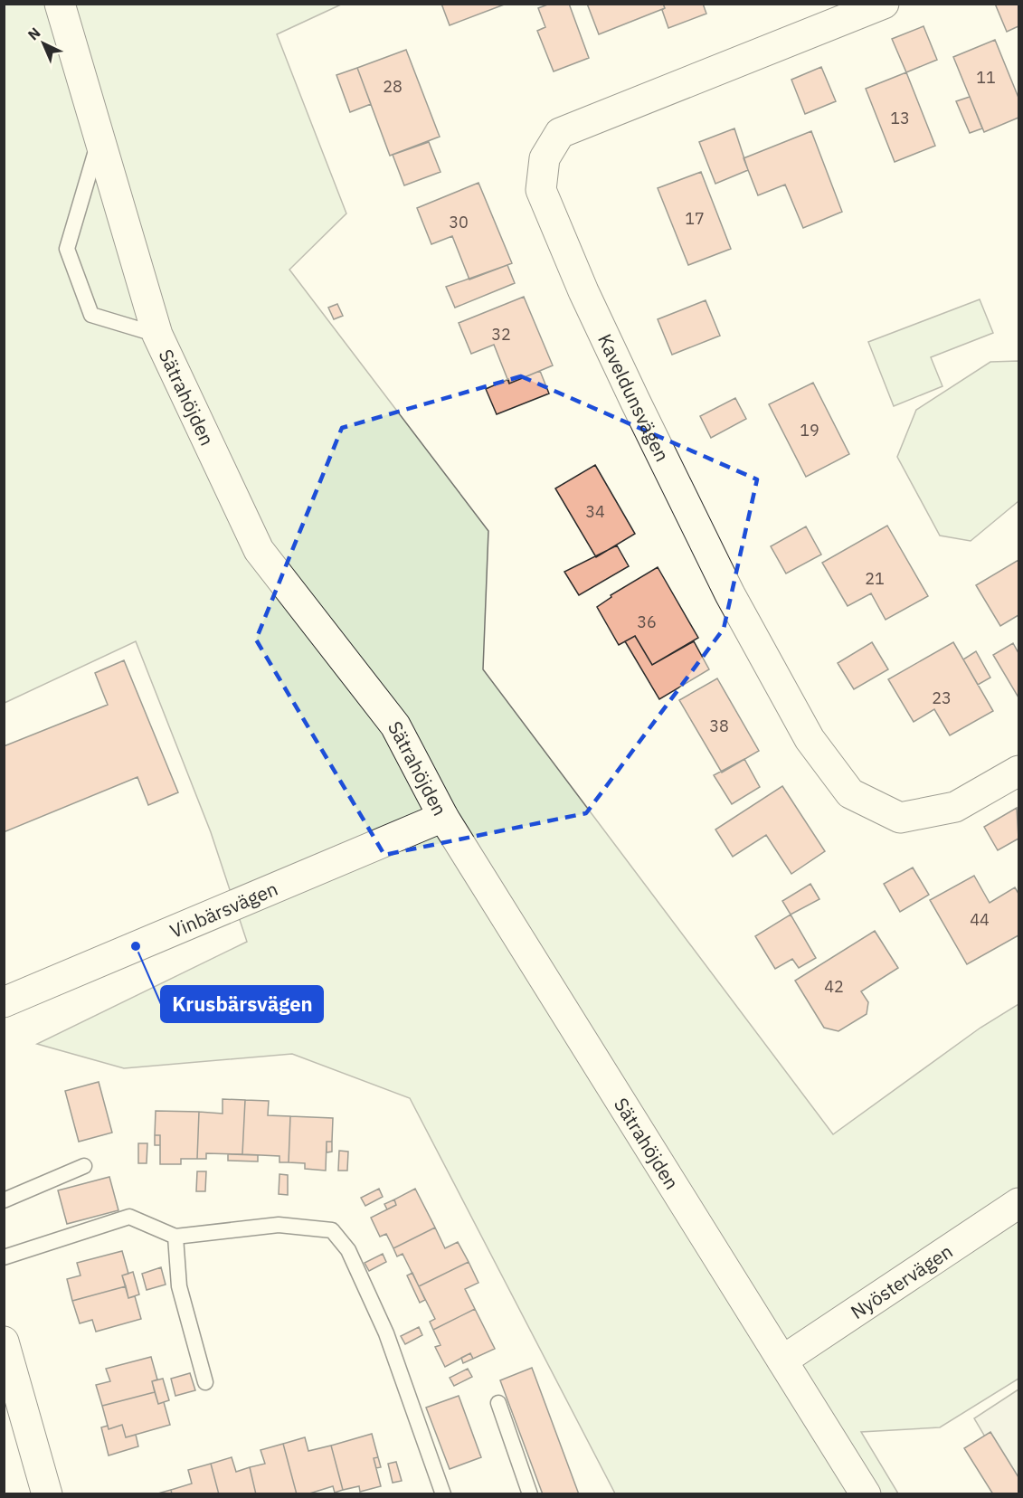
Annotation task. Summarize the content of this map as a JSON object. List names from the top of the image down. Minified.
{"streets":{"street":["Sätrahöjden","Kaveldunsvägen","Vinbärsvägen","Nyöstervägen"]},"crossings":[["Sätrahöjden","Vinbärsvägen"],["Sätrahöjden","Nyöstervägen"]],"places":["Krusbärsvägen"],"house_numbers":["11","28","13","17","30","32","19","34","21","36","23","38","44","42"],"north":"top left"}
